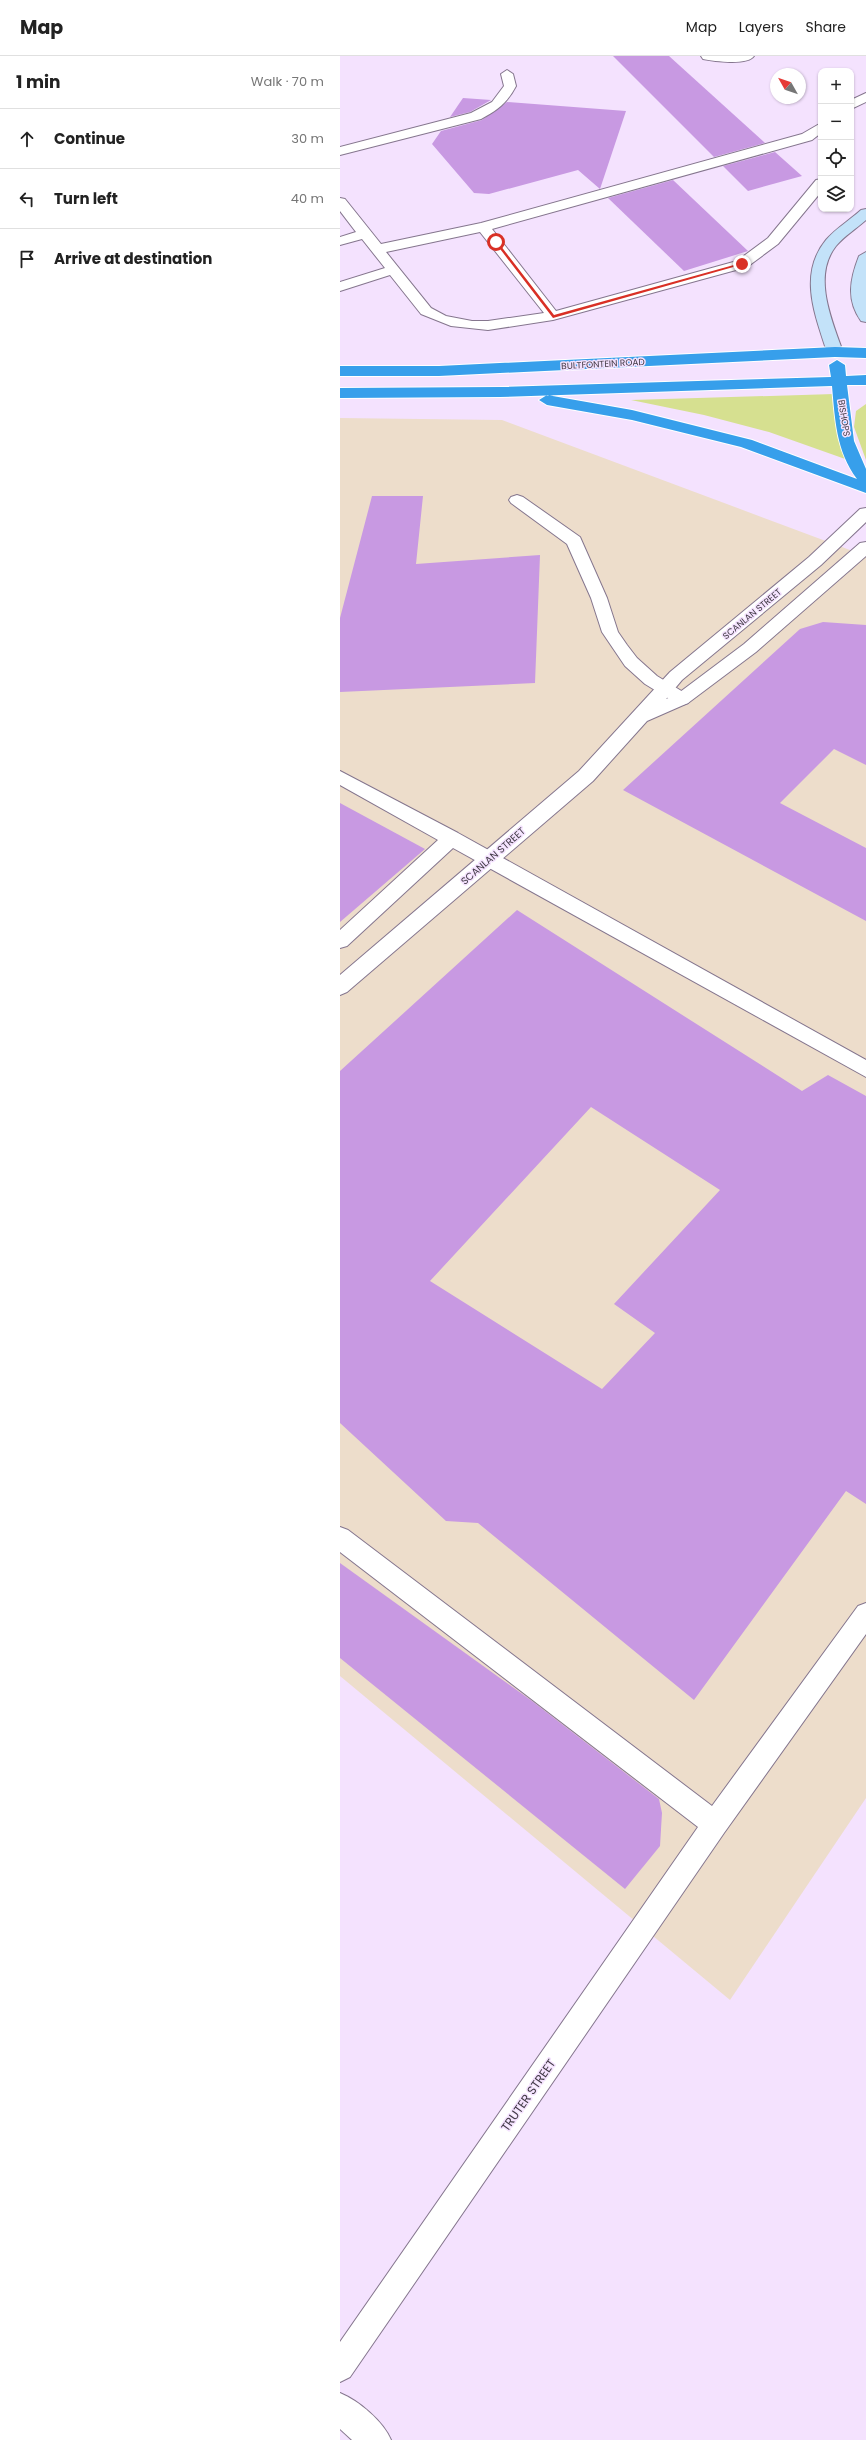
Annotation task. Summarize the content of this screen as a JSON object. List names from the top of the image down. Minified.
{"streets":{"highway":["BULTFONTEIN ROAD","BISHOPS"],"street":["SCANLAN STREET"],"lane":["TRUTER STREET"]},"crossings":[["BULTFONTEIN ROAD","BISHOPS"]],"north":"top left","page":{"header":"Map","nav":["Map","Layers","Share"],"heading":["1 min","Walk · 70 m"],"map_buttons":["+","−"],"list":[["Continue","30 m"],["Turn left","40 m"],"Arrive at destination"]}}
